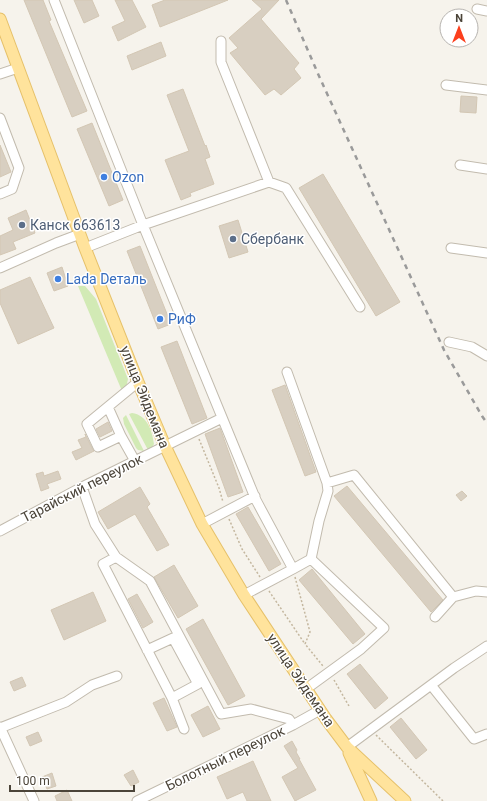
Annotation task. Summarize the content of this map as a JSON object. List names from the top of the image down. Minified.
{"streets":{"main road":["улица Эйдемана"],"street":["Тарайский переулок","Болотный переулок"]},"crossings":[["улица Эйдемана","Тарайский переулок"],["улица Эйдемана","Болотный переулок"]],"places":["Ozon","Канск 663613","Сбербанк","Lada Dеталь","РиФ"],"scale_bar":"100 m","north":"top"}
